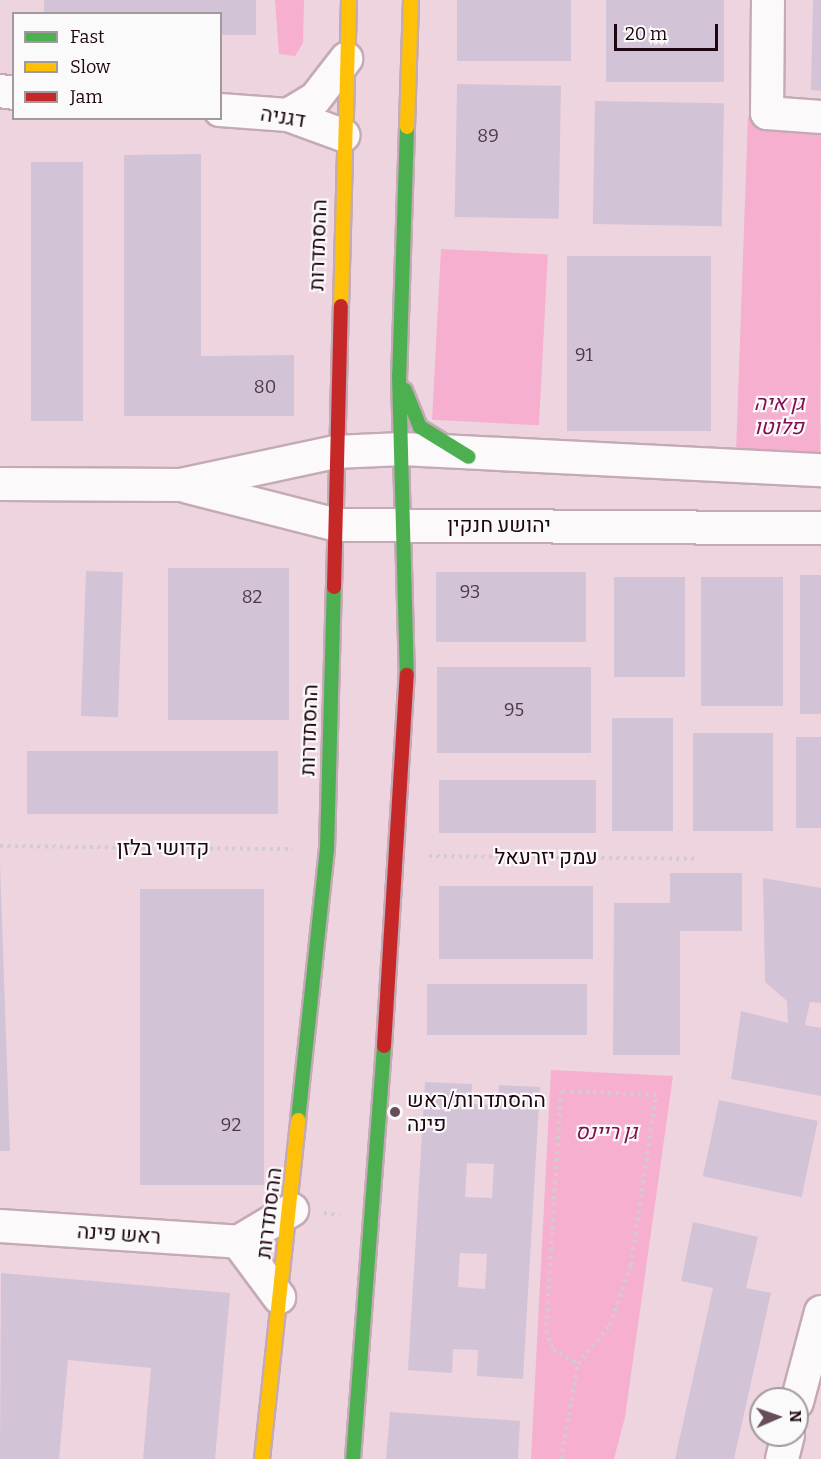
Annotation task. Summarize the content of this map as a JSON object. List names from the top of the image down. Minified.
{"streets":{"street":["דגניה","ההסתדרות","יהושע חנקין","ראש פינה"],"path":["קדושי בלזן","עמק יזרעאל"]},"crossings":[["דגניה","ההסתדרות"],["ההסתדרות","יהושע חנקין"],["ההסתדרות","קדושי בלזן"]],"parks":["גן איה פלוטו","גן ריינס"],"places":["ההסתדרות/ראש פינה"],"house_numbers":["89","91","80","93","82","95","92"],"legend":["Fast","Slow","Jam"],"scale_bar":"20 m","north":"right"}
